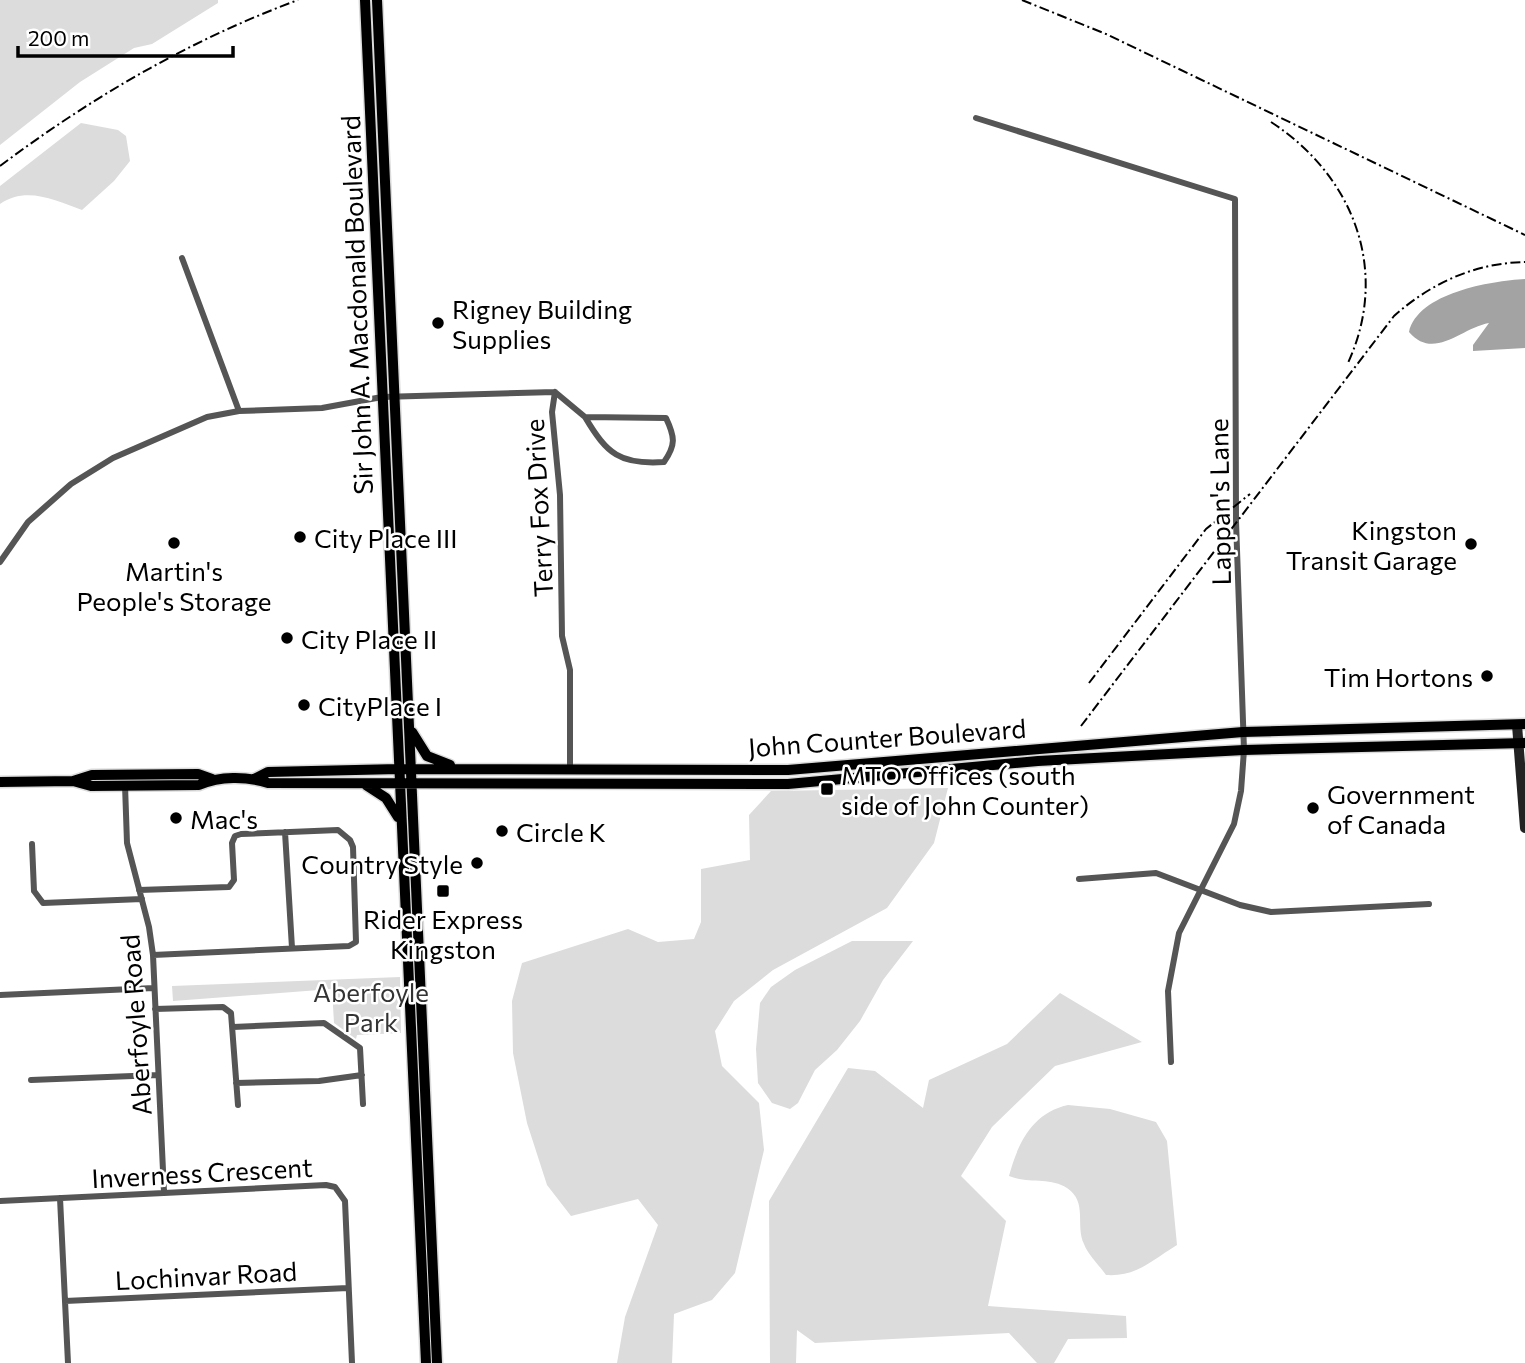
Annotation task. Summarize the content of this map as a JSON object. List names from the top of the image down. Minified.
{"streets":{"main road":["Sir John A. Macdonald Boulevard","John Counter Boulevard"],"street":["Lappan's Lane","Terry Fox Drive","Aberfoyle Road","Inverness Crescent","Lochinvar Road"]},"crossings":[["Sir John A. Macdonald Boulevard","Terry Fox Drive"],["Sir John A. Macdonald Boulevard","John Counter Boulevard"],["Lappan's Lane","John Counter Boulevard"],["Terry Fox Drive","John Counter Boulevard"],["John Counter Boulevard","Aberfoyle Road"],["Aberfoyle Road","Inverness Crescent"],["Inverness Crescent","Lochinvar Road"]],"parks":["Aberfoyle Park"],"places":{"other":["Rigney Building Supplies","City Place III","Martin's People's Storage","Kingston Transit Garage","City Place II","Tim Hortons","CityPlace I","Government of Canada","Mac's","Circle K","Country Style"],"transit":["MTO Offices (south side of John Counter)","Rider Express Kingston"]},"scale_bar":"200 m"}
